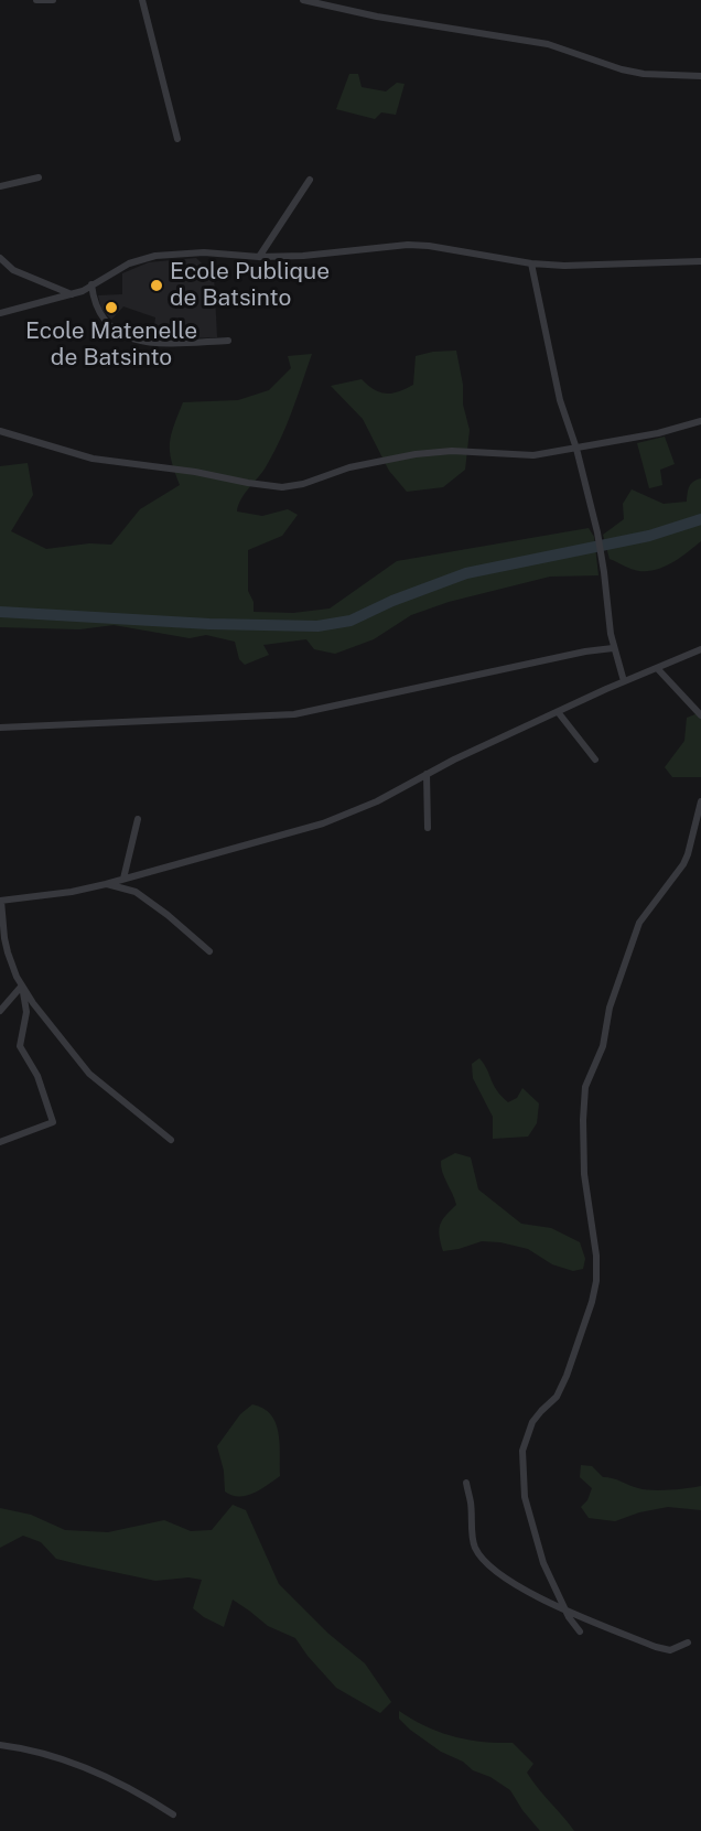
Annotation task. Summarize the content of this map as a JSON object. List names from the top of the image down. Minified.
{"places":["Ecole Publique de Batsinto","Ecole Matenelle de Batsinto"]}
